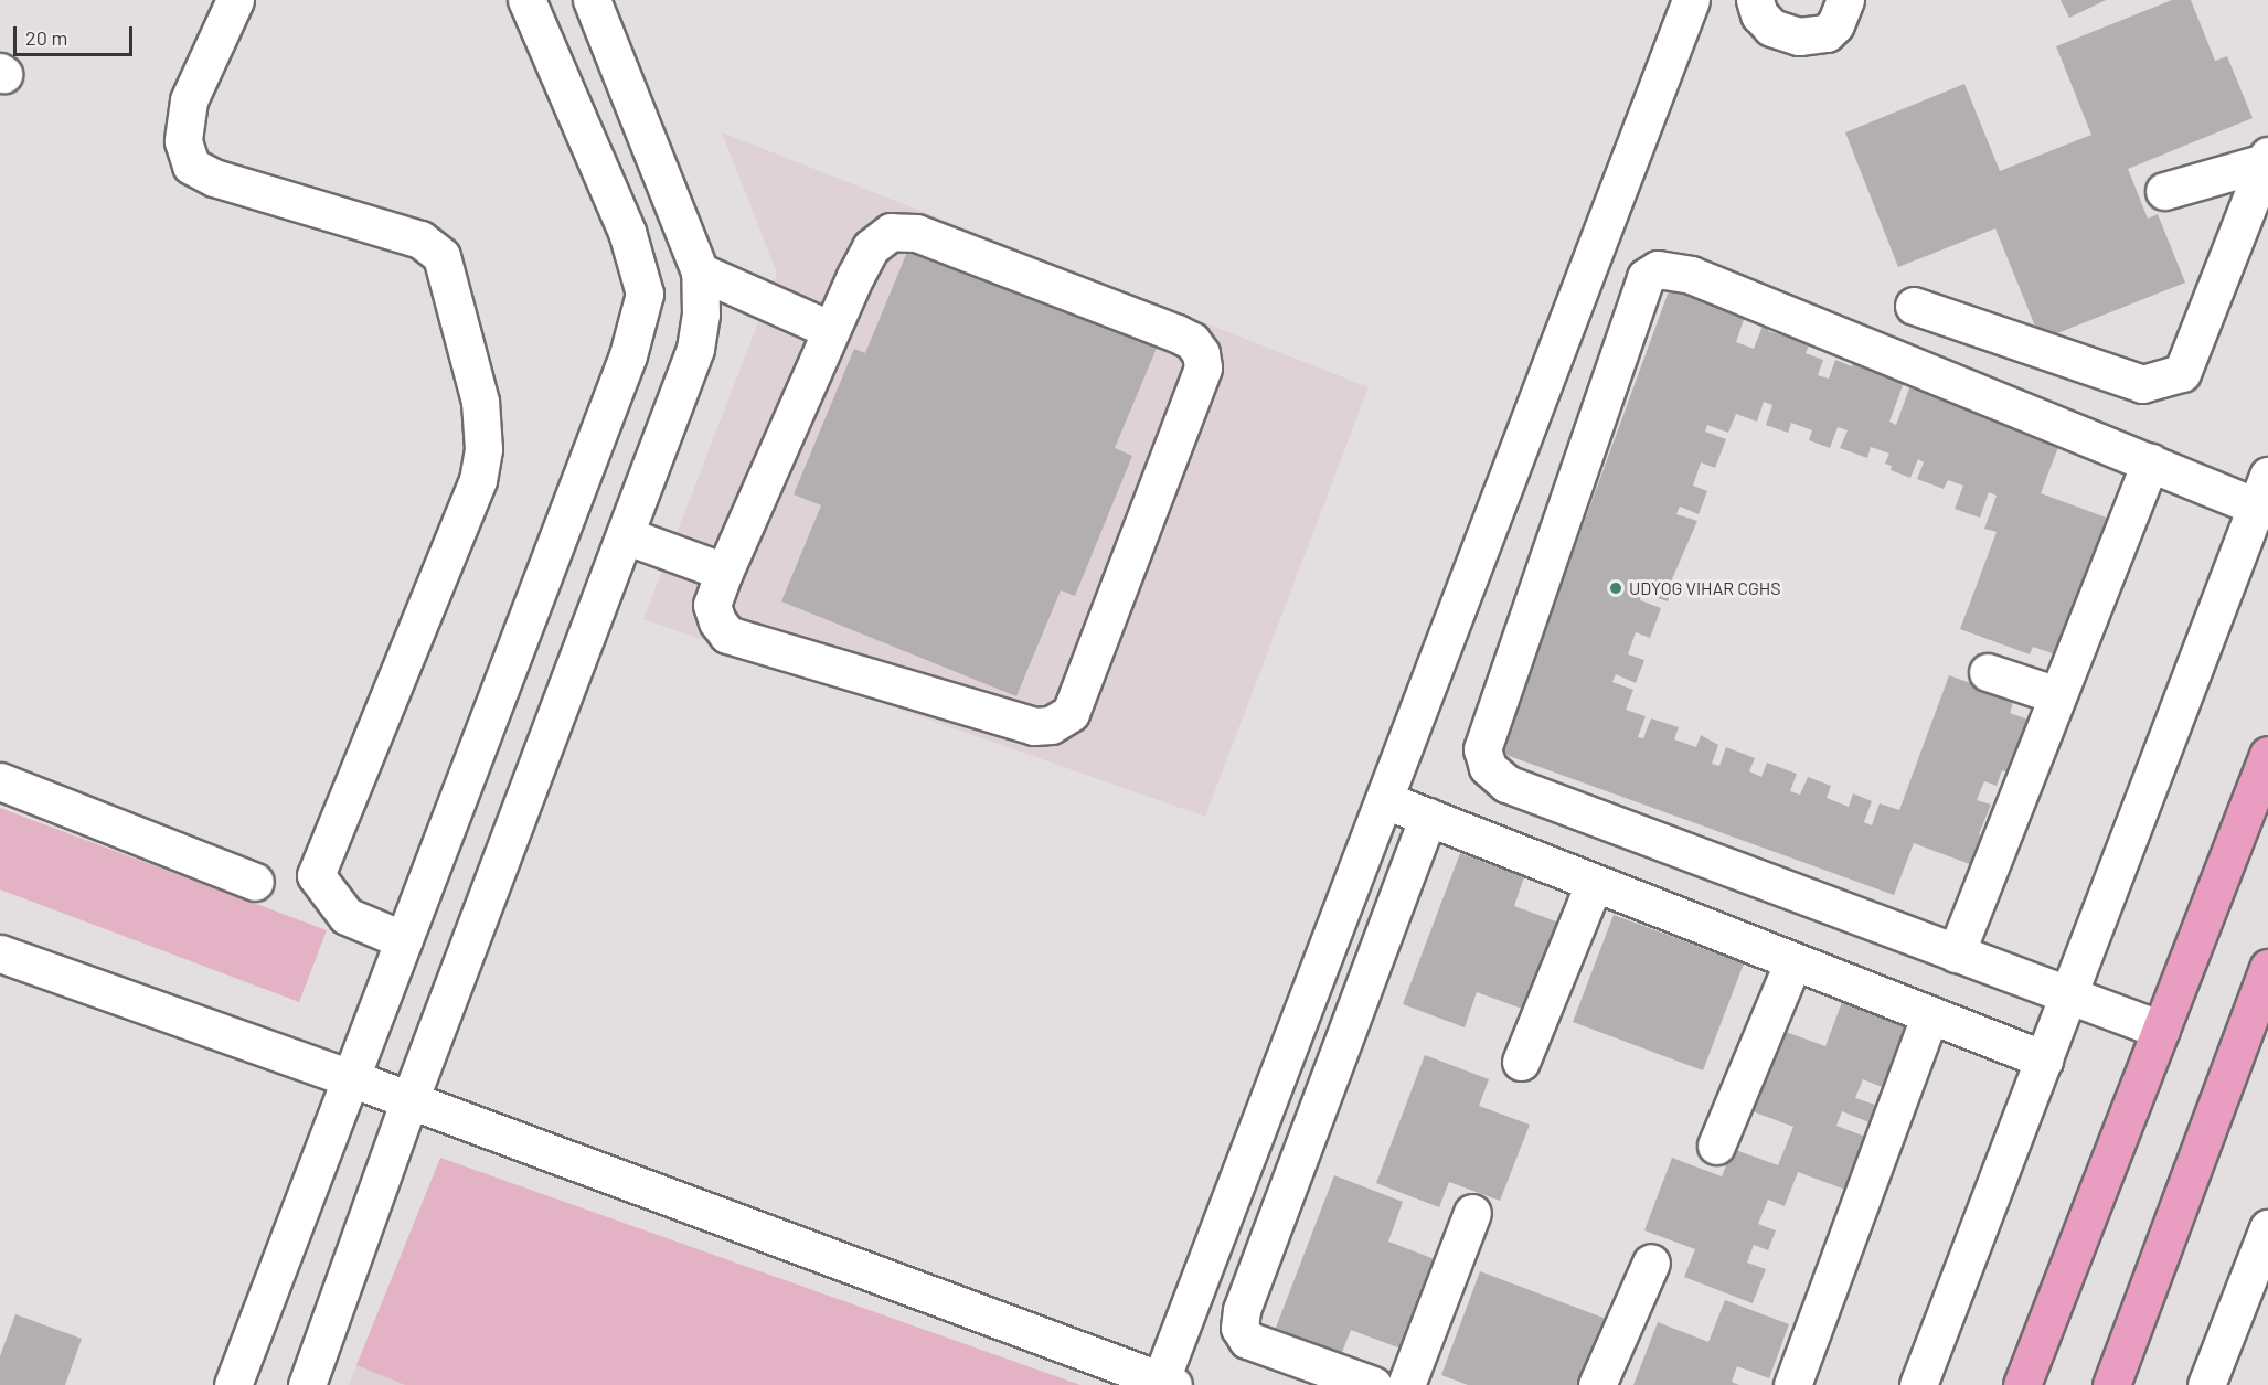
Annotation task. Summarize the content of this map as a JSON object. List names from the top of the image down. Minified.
{"places":["UDYOG VIHAR CGHS"],"scale_bar":"20 m"}
